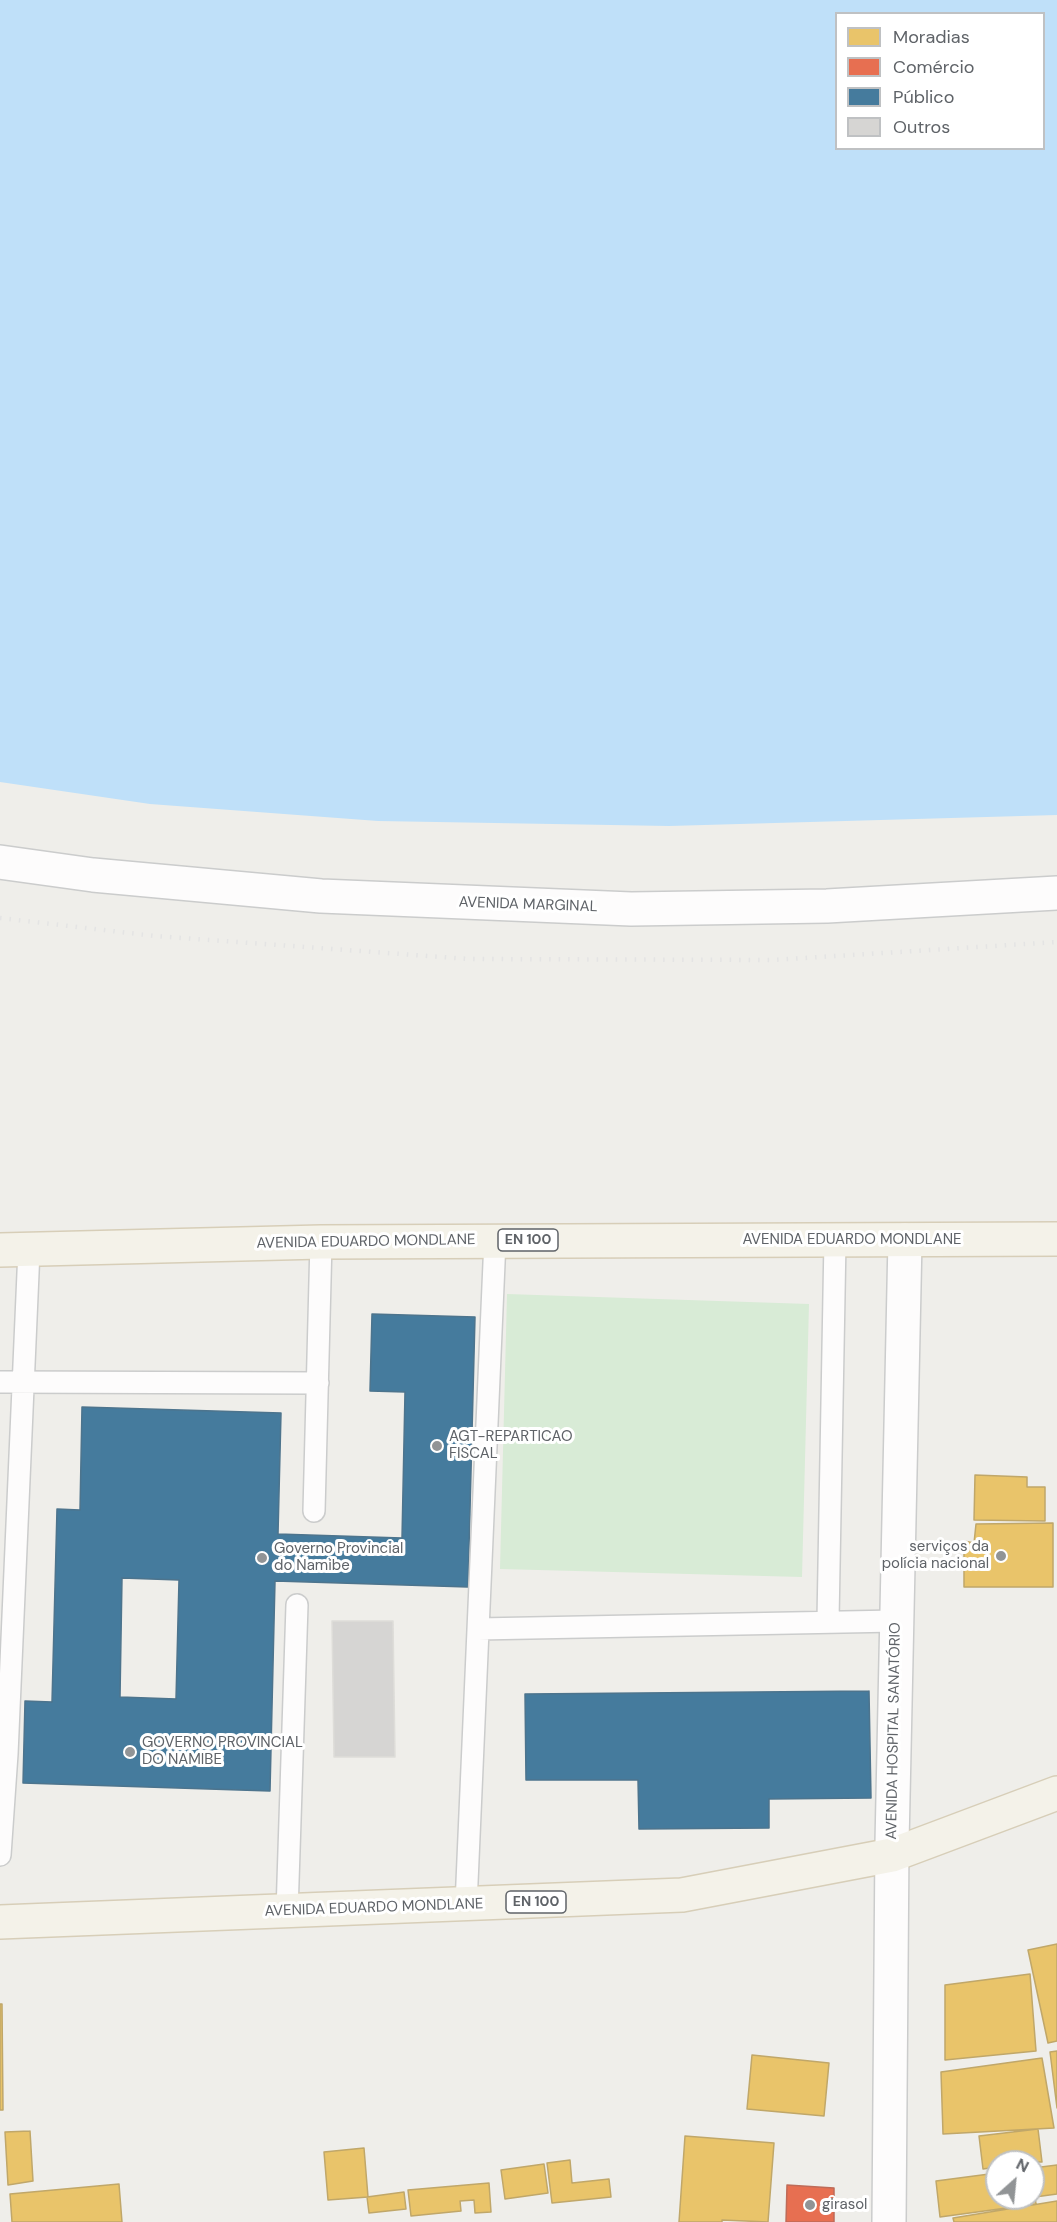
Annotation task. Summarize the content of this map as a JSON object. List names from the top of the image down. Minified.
{"streets":{"main road":["EN 100","AVENIDA EDUARDO MONDLANE"],"street":["AVENIDA MARGINAL","AVENIDA HOSPITAL SANATÓRIO"]},"crossings":[["AVENIDA EDUARDO MONDLANE","AVENIDA HOSPITAL SANATÓRIO"]],"places":["AGT-REPARTICAO FISCAL","serviços da polícia nacional","Governo Provincial do Namibe","GOVERNO PROVINCIAL DO NAMIBE","girasol"],"legend":["Moradias","Comércio","Público","Outros"],"north":"top right"}
